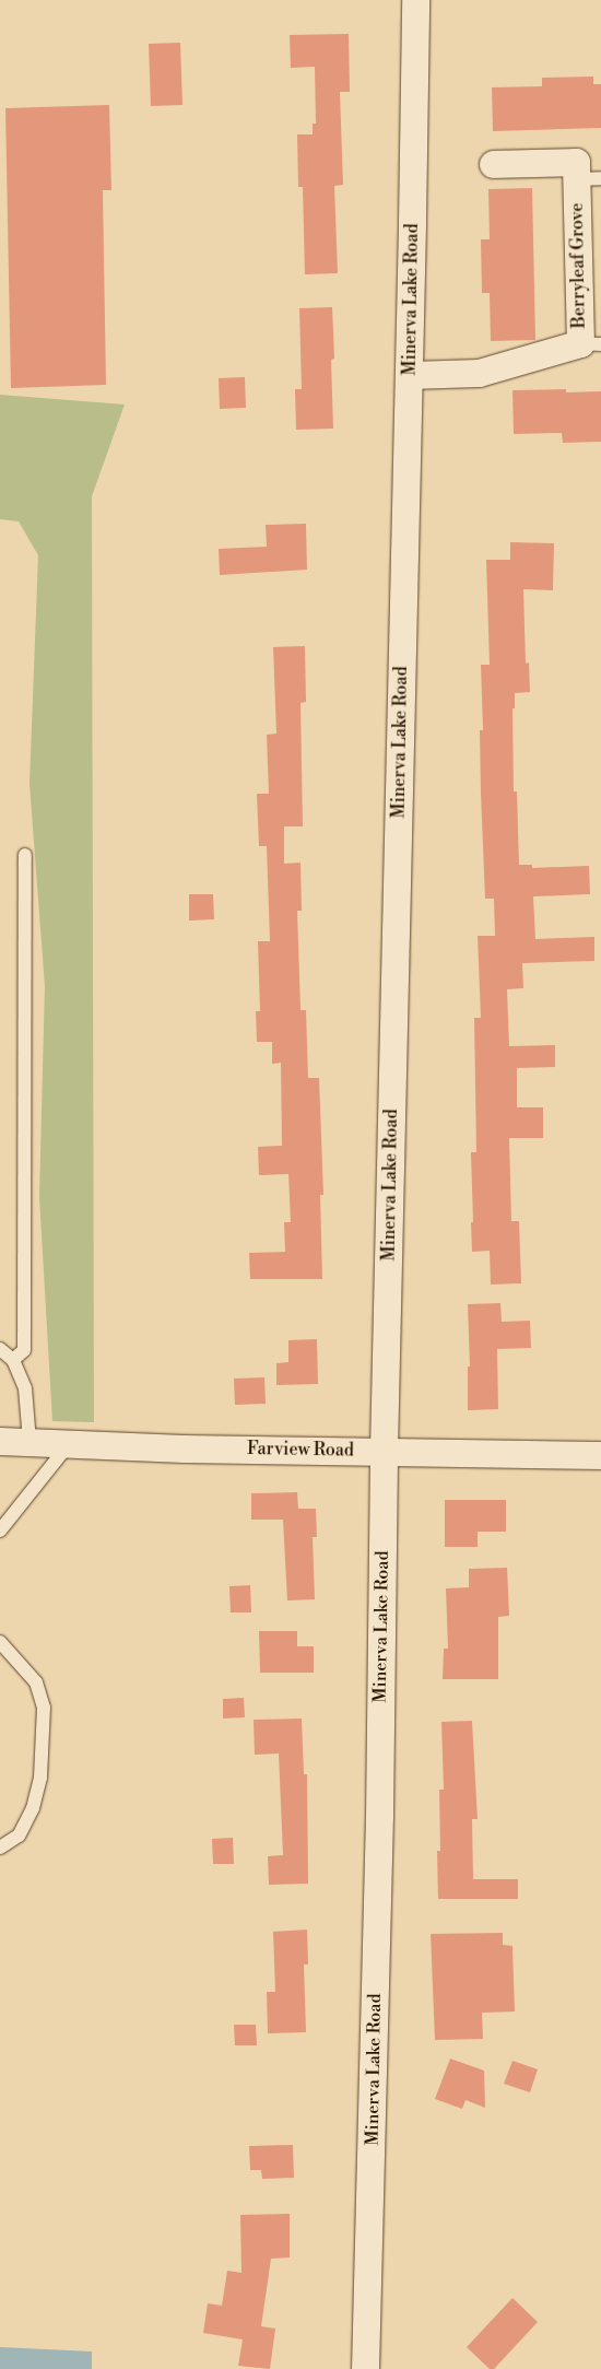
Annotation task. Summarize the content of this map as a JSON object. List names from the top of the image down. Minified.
{"streets":{"street":["Berryleaf Grove","Minerva Lake Road","Farview Road"]},"crossings":[["Berryleaf Grove","Minerva Lake Road"],["Minerva Lake Road","Farview Road"]]}
